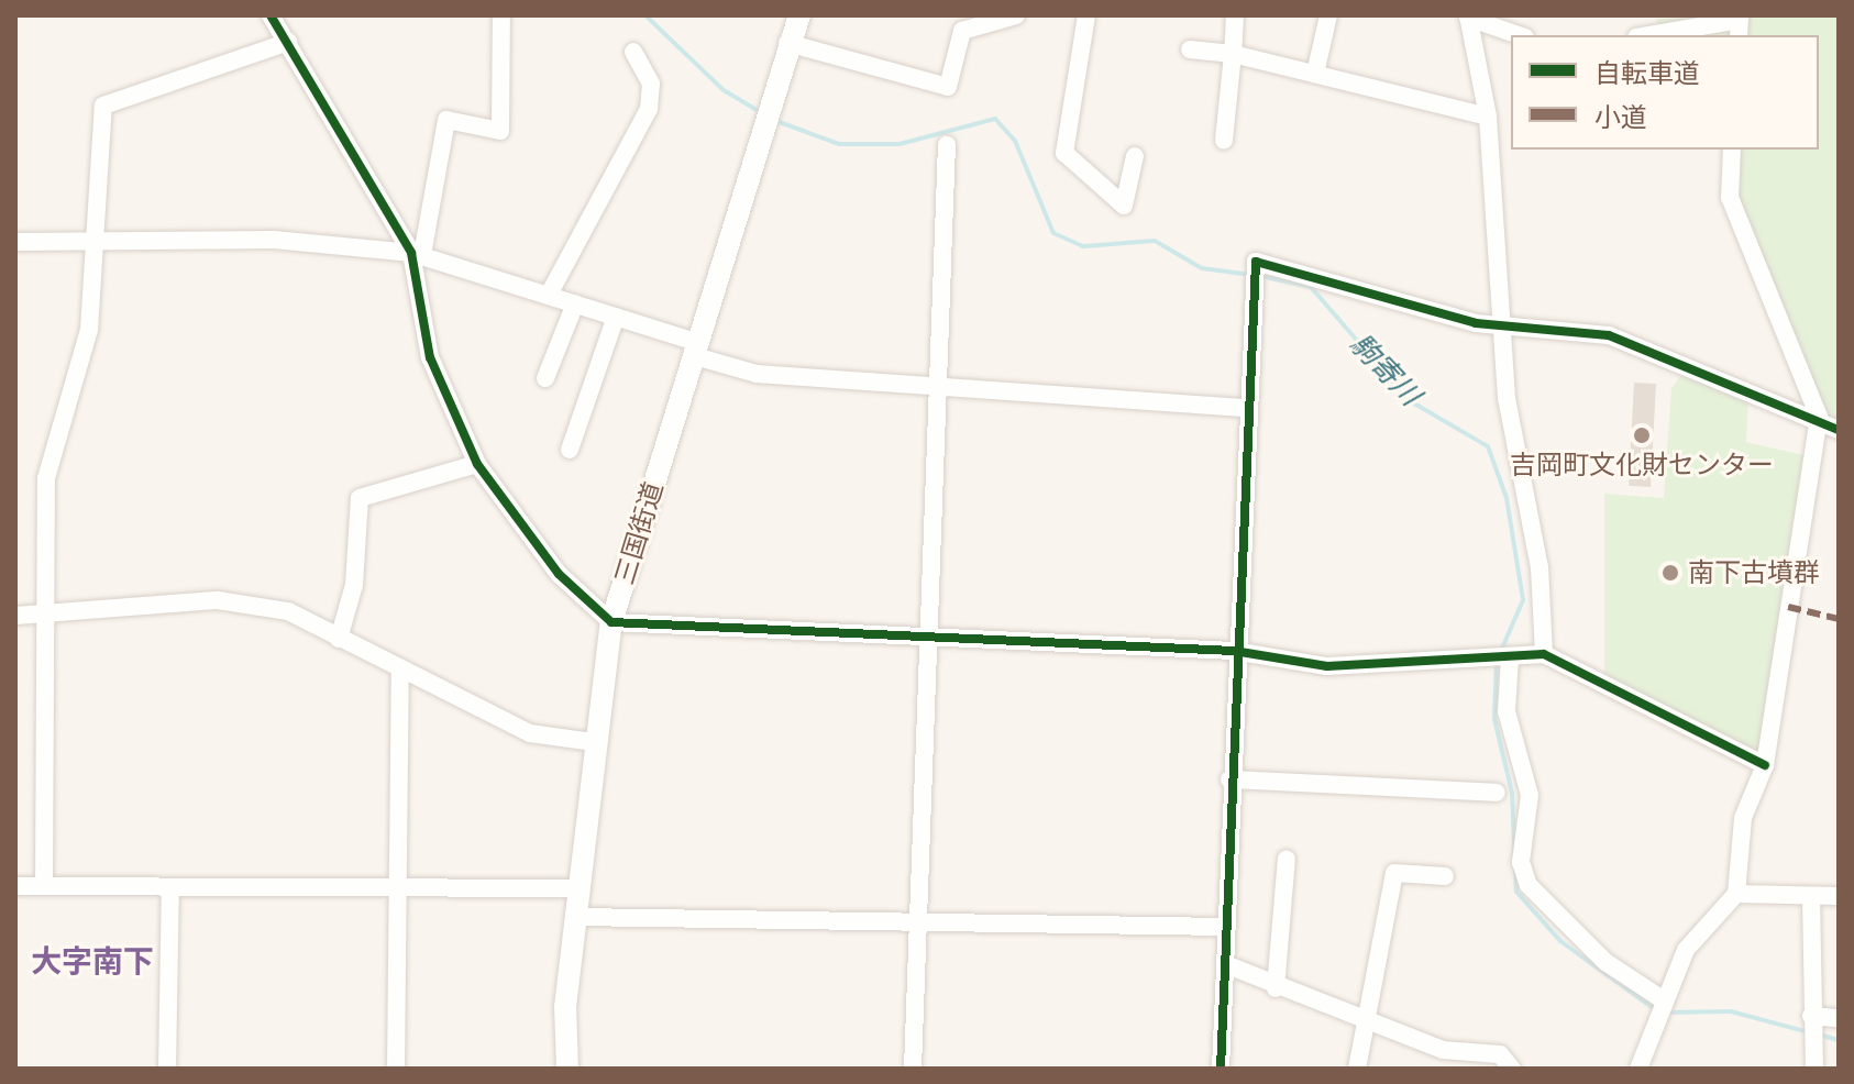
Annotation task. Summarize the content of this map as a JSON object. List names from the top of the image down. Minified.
{"streets":{"street":["三国街道"]},"districts":["大字南下"],"water":["駒寄川"],"places":["吉岡町文化財センター","南下古墳群"],"legend":["自転車道","小道"]}
